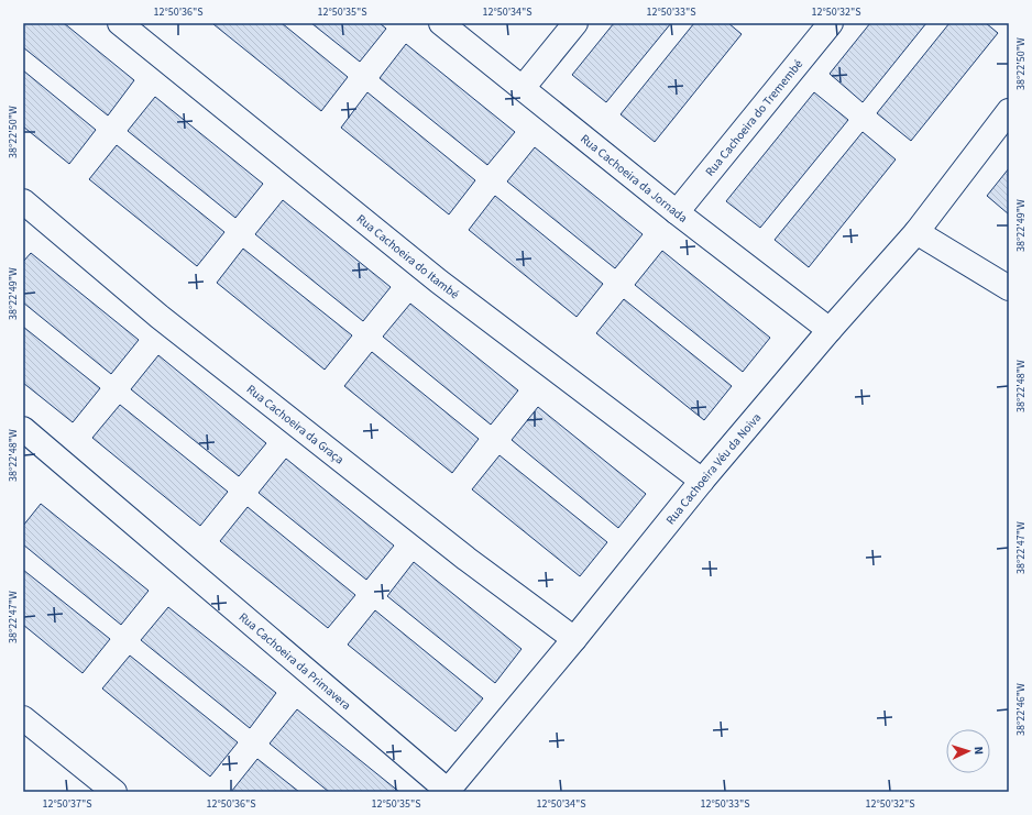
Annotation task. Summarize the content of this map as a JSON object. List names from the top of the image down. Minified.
{"streets":{"street":["Rua Cachoeira do Tremembé","Rua Cachoeira da Jornada","Rua Cachoeira do Itambé","Rua Cachoeira da Graça","Rua Cachoeira Véu da Noiva","Rua Cachoeira da Primavera"]},"crossings":[["Rua Cachoeira do Tremembé","Rua Cachoeira da Jornada"],["Rua Cachoeira da Jornada","Rua Cachoeira Véu da Noiva"],["Rua Cachoeira do Itambé","Rua Cachoeira Véu da Noiva"],["Rua Cachoeira da Graça","Rua Cachoeira Véu da Noiva"],["Rua Cachoeira Véu da Noiva","Rua Cachoeira da Primavera"]],"north":"right","coordinates":["12°50'36\"S","12°50'35\"S","12°50'34\"S","12°50'33\"S","12°50'32\"S","38°22'50\"W","38°22'49\"W","38°22'48\"W","38°22'47\"W","38°22'46\"W","12°50'37\"S"]}
